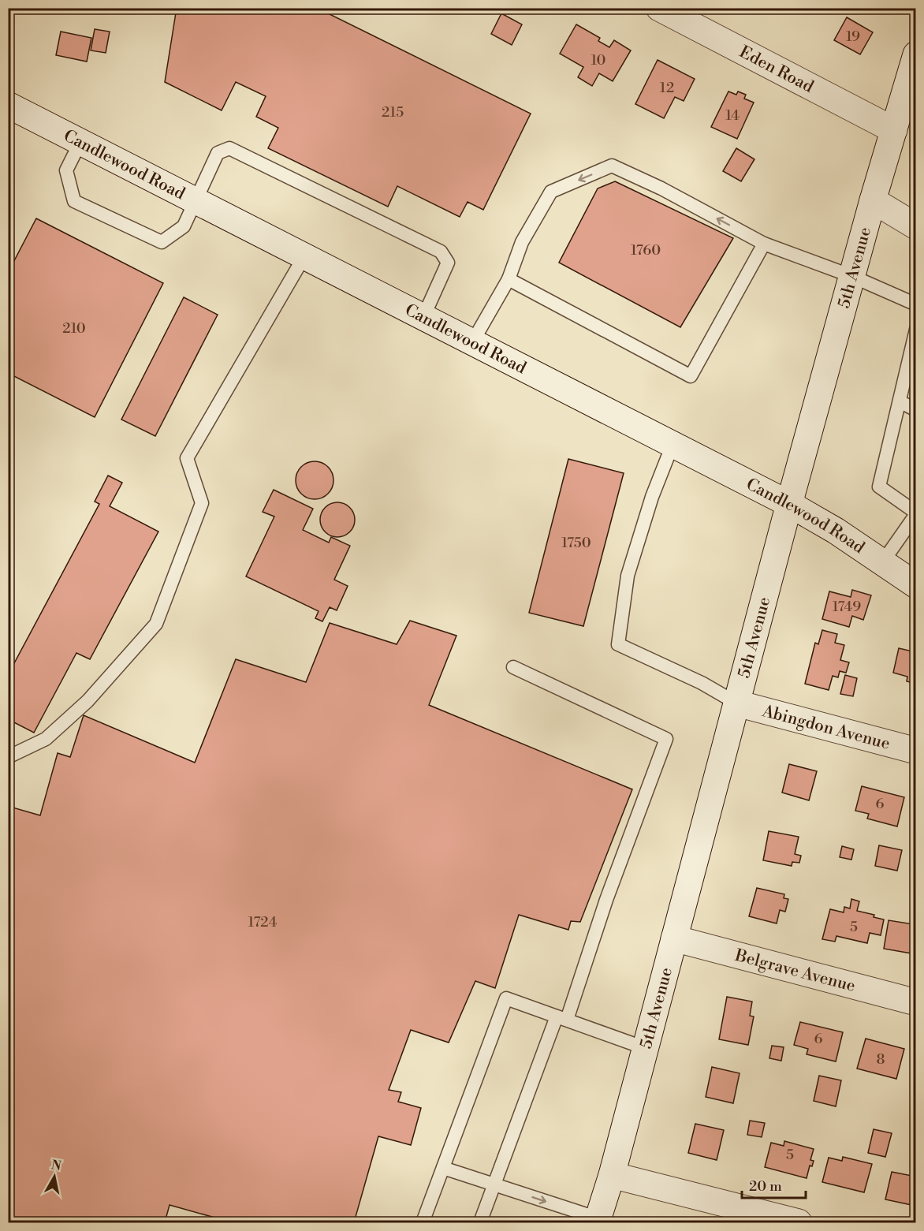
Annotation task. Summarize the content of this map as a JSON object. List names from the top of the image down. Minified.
{"streets":{"street":["Eden Road","Candlewood Road","5th Avenue","Abingdon Avenue","Belgrave Avenue"]},"crossings":[["Eden Road","5th Avenue"],["Candlewood Road","5th Avenue"],["5th Avenue","Abingdon Avenue"],["5th Avenue","Belgrave Avenue"]],"house_numbers":["19","10","12","215","14","1760","210","1750","1749","6","1724","5","6","8","5"],"scale_bar":"20 m","north":"top"}
